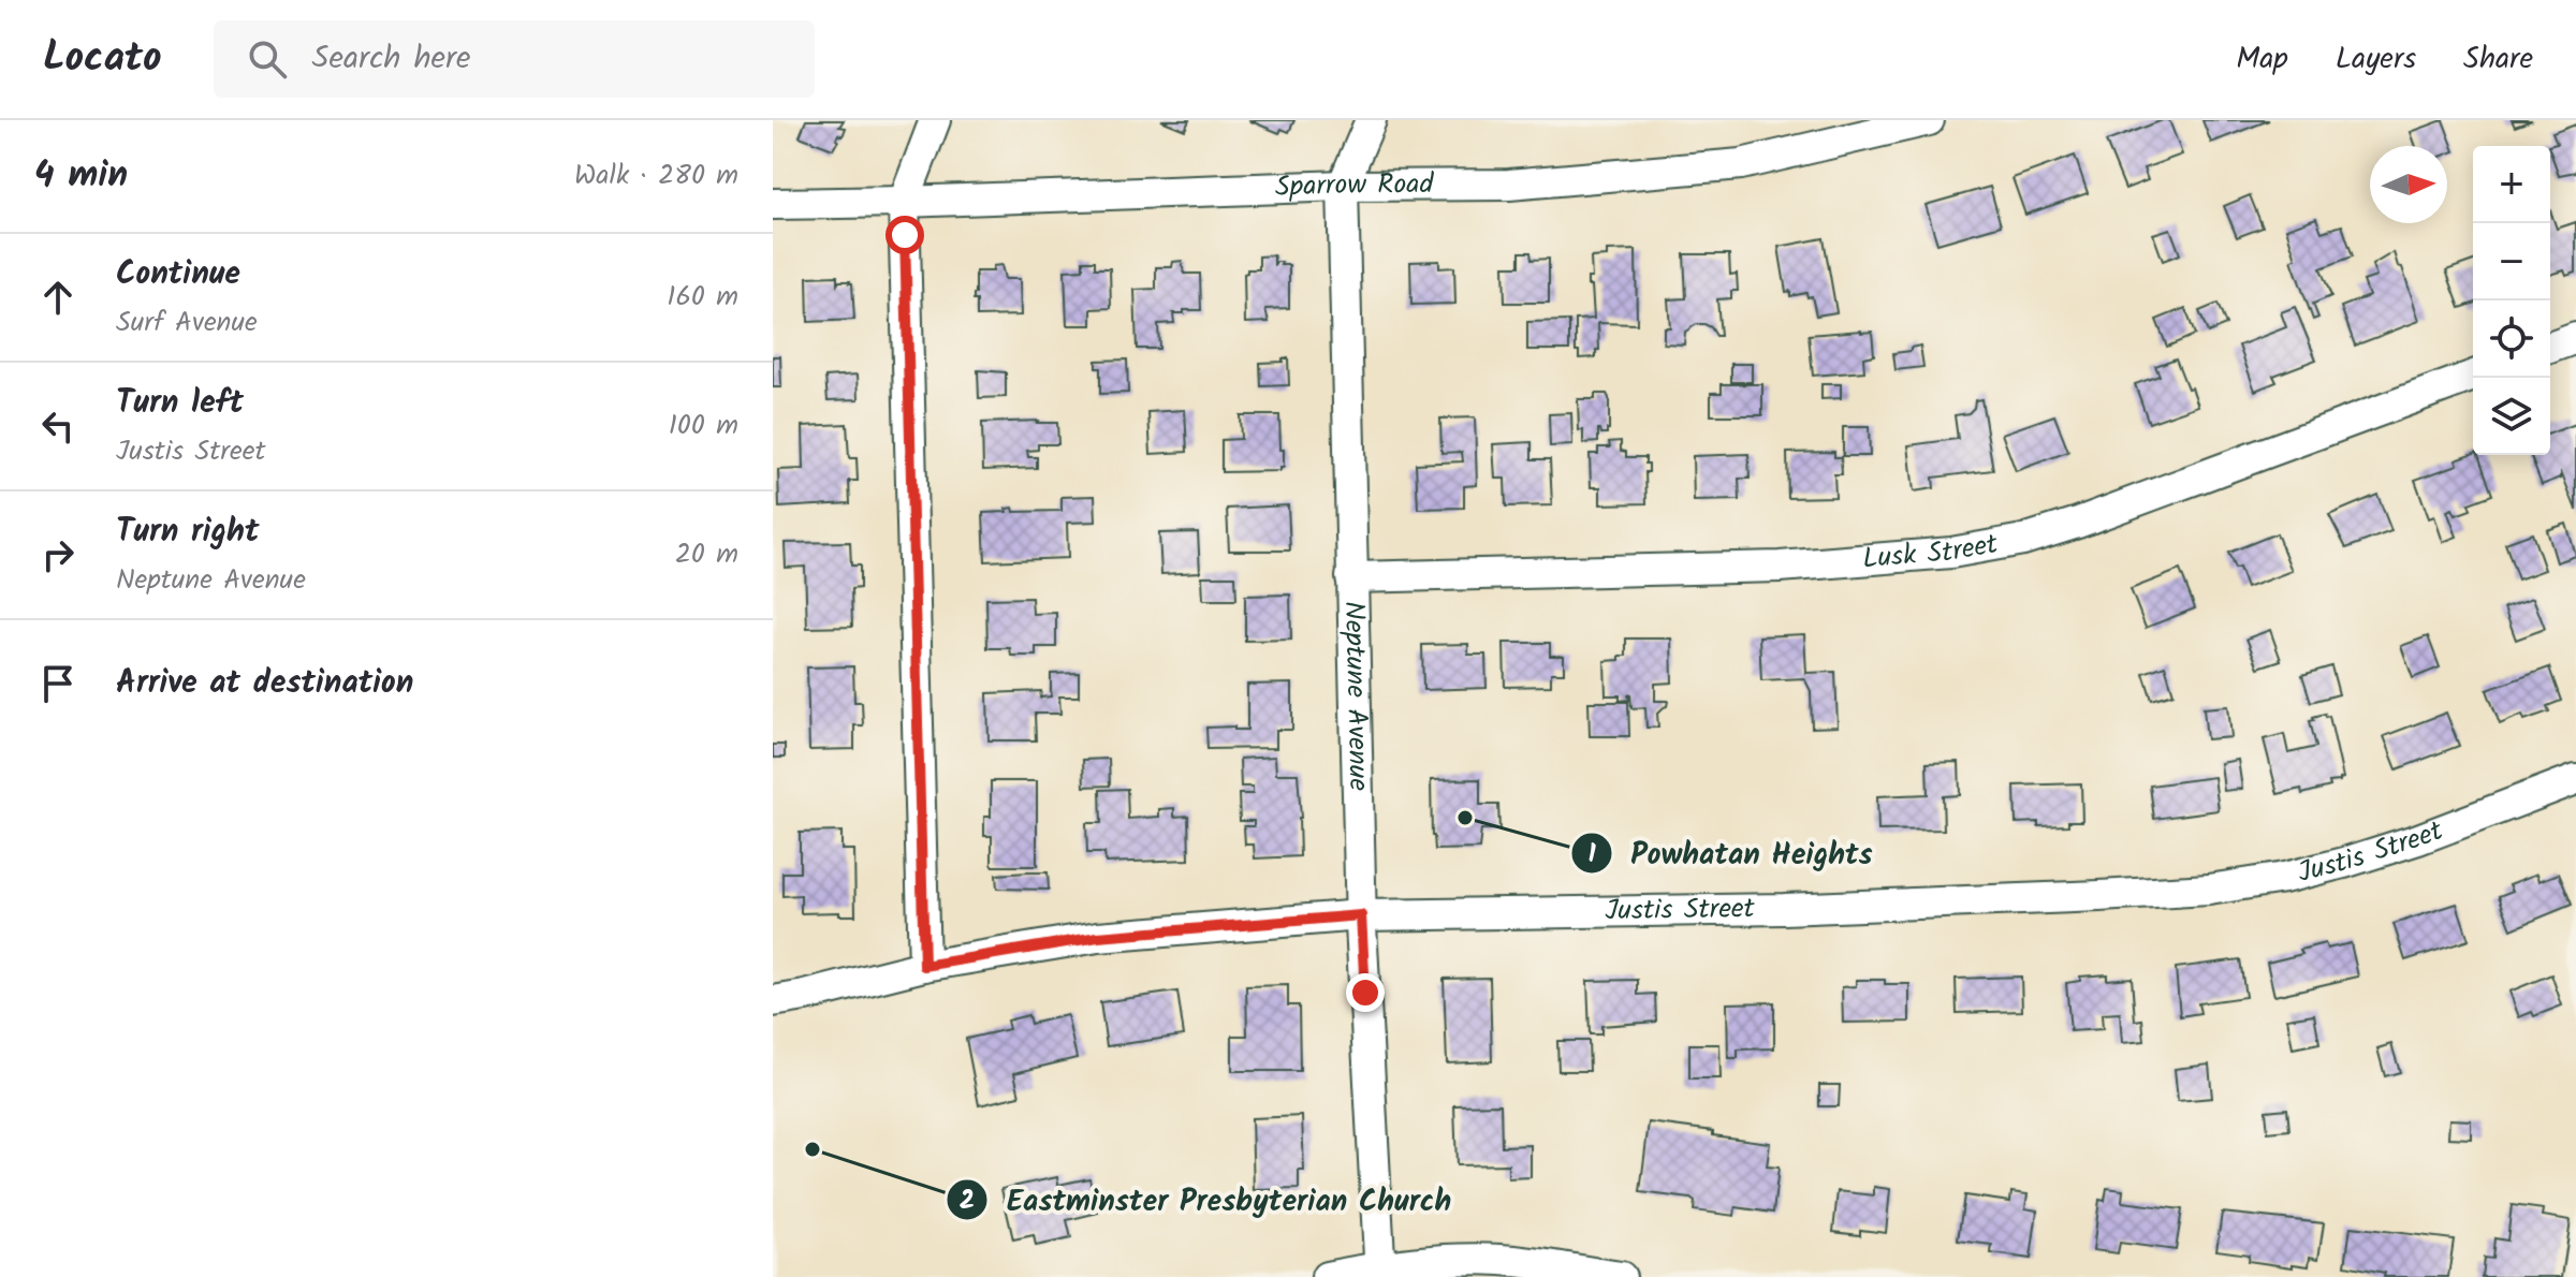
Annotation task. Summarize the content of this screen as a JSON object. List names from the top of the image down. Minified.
{"streets":{"street":["Sparrow Road","Lusk Street","Neptune Avenue","Justis Street"]},"crossings":[["Sparrow Road","Neptune Avenue"],["Lusk Street","Neptune Avenue"],["Neptune Avenue","Justis Street"]],"places":["Powhatan Heights","Eastminster Presbyterian Church"],"north":"right","page":{"header":"Locato","search":"Search here","nav":["Map","Layers","Share"],"heading":["4 min","Walk · 280 m"],"map_buttons":["+","−"],"list":[["Continue","Surf Avenue","160 m"],["Turn left","Justis Street","100 m"],["Turn right","Neptune Avenue","20 m"],"Arrive at destination"]}}
